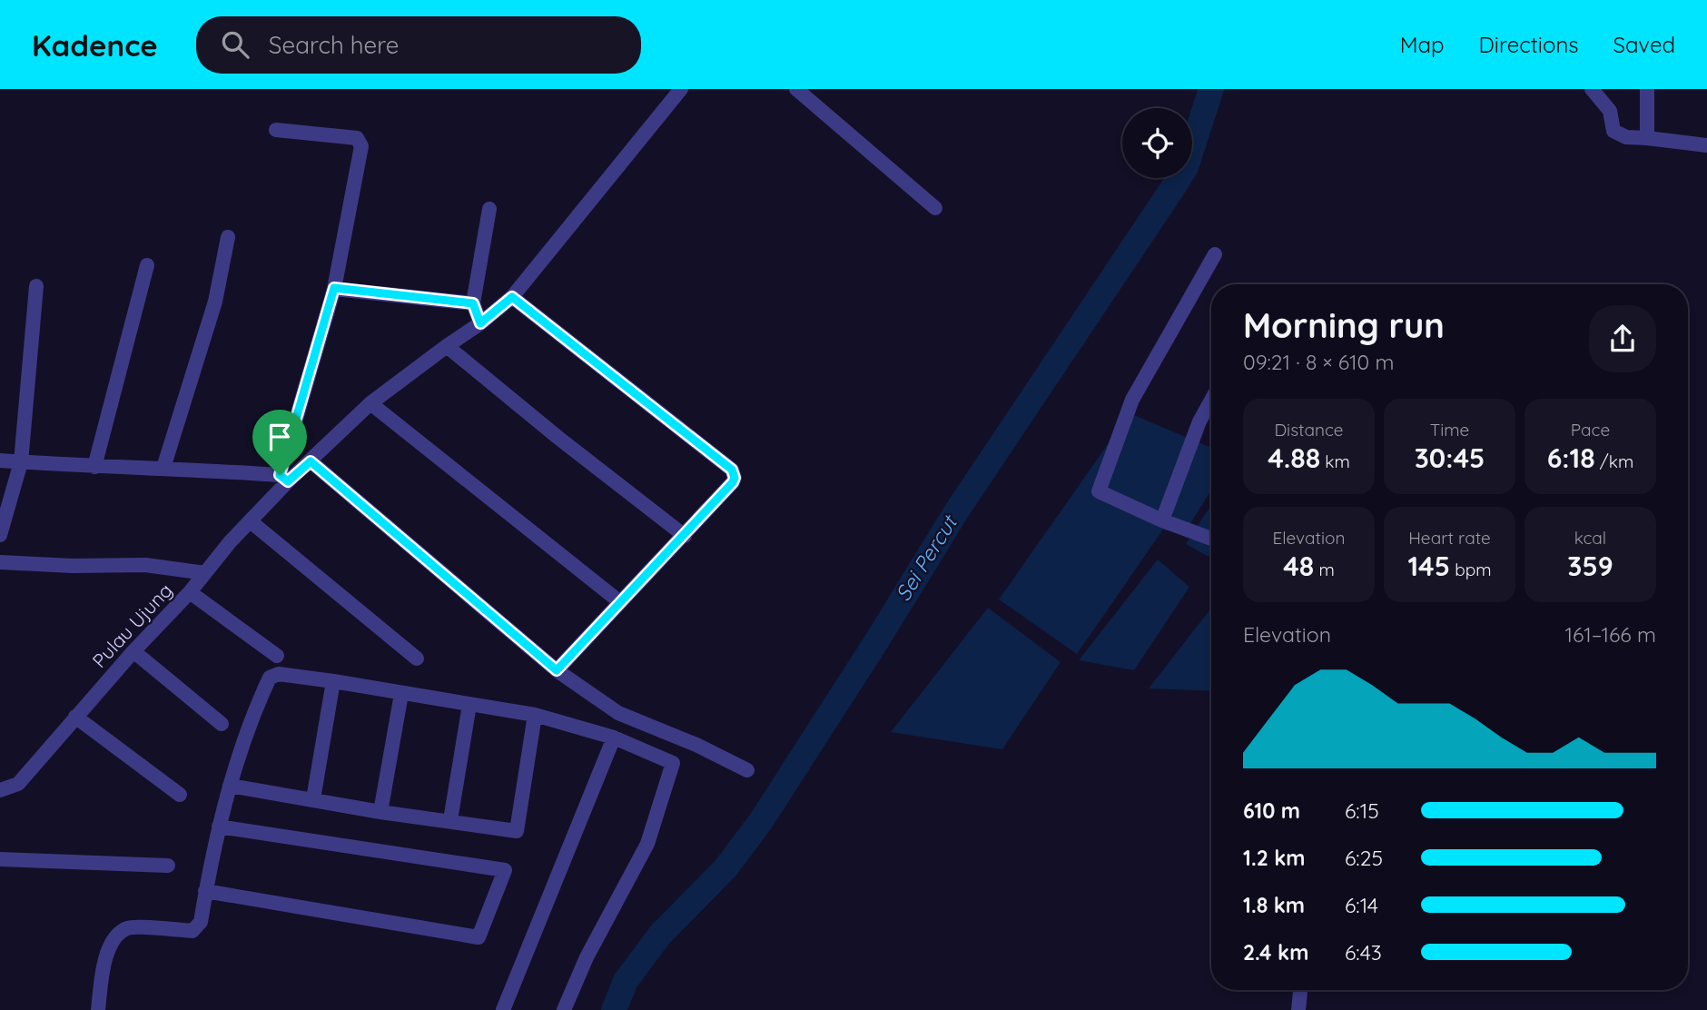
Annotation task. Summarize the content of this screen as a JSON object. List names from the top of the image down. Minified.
{"streets":{"street":["Pulau Ujung"]},"water":["Sei Percut"],"page":{"header":"Kadence","search":"Search here","nav":["Map","Directions","Saved"],"heading":["Morning run","09:21 · 8 × 610 m"],"stats":[["Distance","4.88 km"],["Time","30:45"],["Pace","6:18 /km"],["Elevation","48 m"],["Heart rate","145 bpm"],["kcal","359"]],"chart":["Elevation","161–166 m"],"list":[{"name":"610 m","note":"6:15"},{"name":"1.2 km","note":"6:25"},{"name":"1.8 km","note":"6:14"},{"name":"2.4 km","note":"6:43"}]}}
